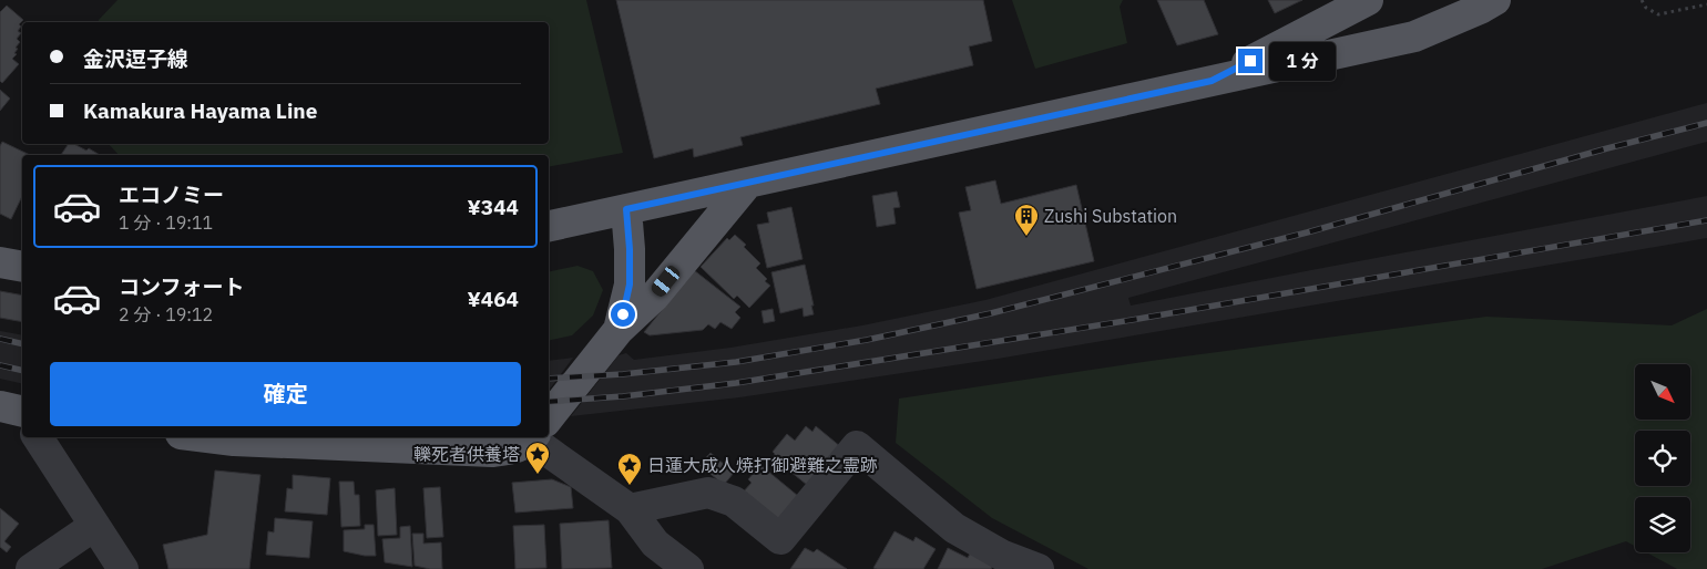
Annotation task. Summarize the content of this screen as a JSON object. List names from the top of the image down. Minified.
{"places":{"building":["Zushi Substation"],"place":["轢死者供養塔","日蓮大成人焼打御避難之霊跡"]},"north":"bottom right","page":{"banner":["金沢逗子線","Kamakura Hayama Line"],"bubble":"1 分","list":[{"name":"エコノミー","note":"1 分 · 19:11","value":"¥344"},{"name":"コンフォート","note":"2 分 · 19:12","value":"¥464"}],"buttons":"確定"}}
